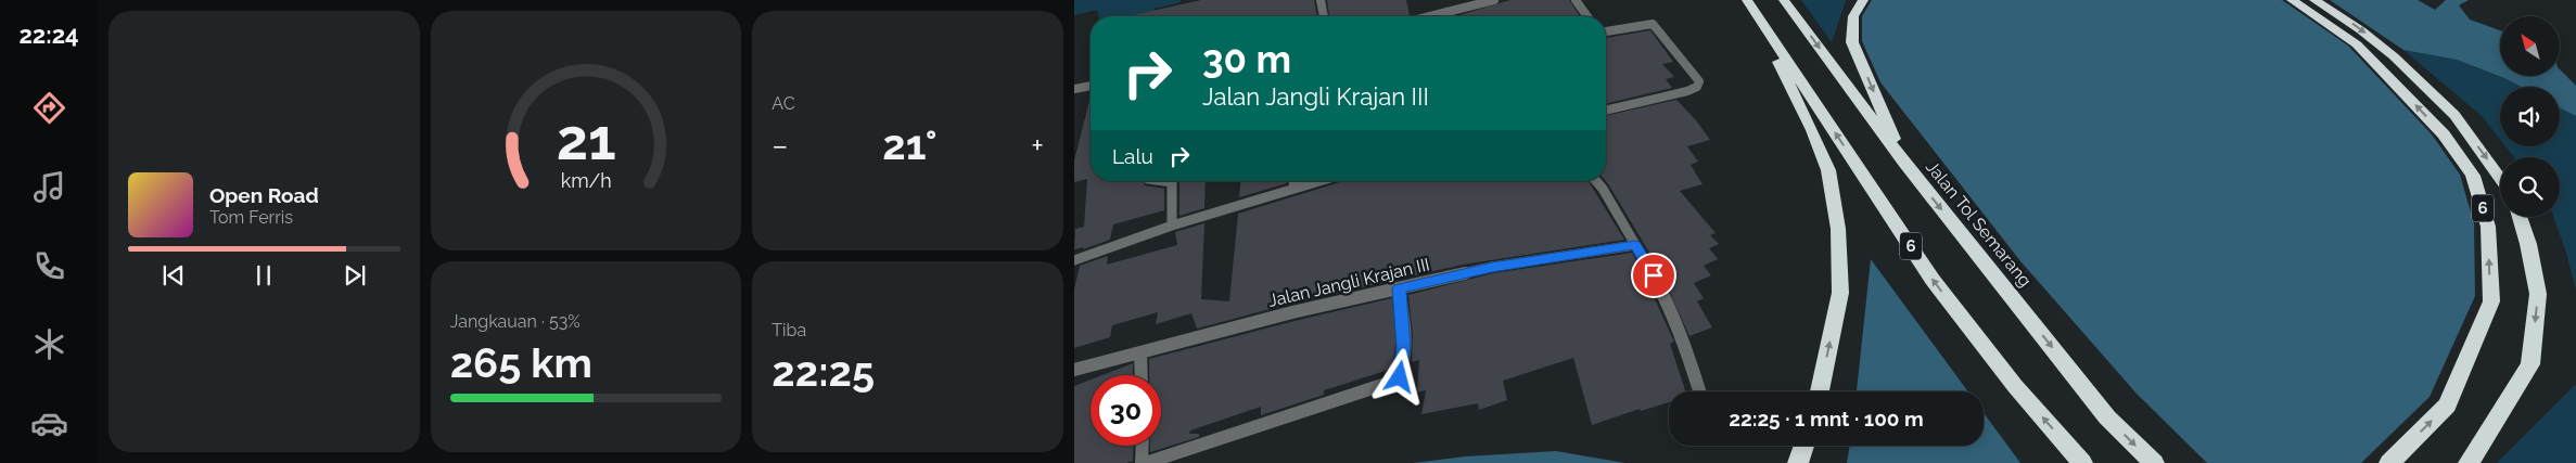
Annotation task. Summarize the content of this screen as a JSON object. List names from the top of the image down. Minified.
{"streets":{"highway":["6","Jalan Tol Semarang"],"street":["Jalan Jangli Krajan III"]},"north":"top left","page":{"tabs":"22:24","tile":["AC",["Jangkauan · 53%","265 km"],["Tiba","22:25"]],"turn":["30 m","Jalan Jangli Krajan III"],"heat":["−","21°","+"],"then":"Lalu","song":["Open Road","Tom Ferris"],"limit":"30","trip":"22:25 · 1 mnt · 100 m","gauge":["21","km/h"]}}
